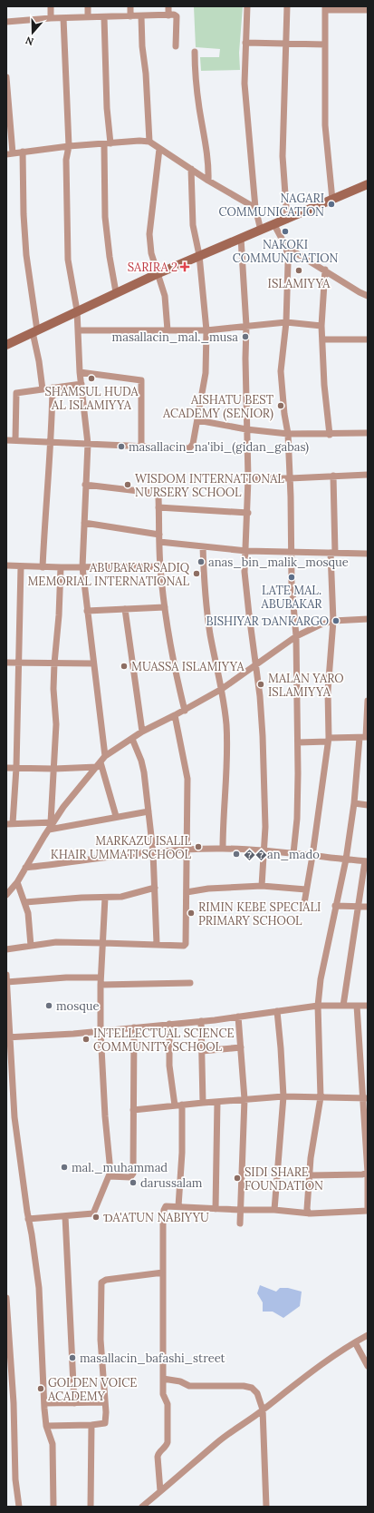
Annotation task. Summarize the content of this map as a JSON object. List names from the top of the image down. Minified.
{"places":{"other":["NAGARI COMMUNICATION","NAKOKI COMMUNICATION","ISLAMIYYA","masallacin_mal._musa","SHAMSUL HUDA AL ISLAMIYYA","AISHATU BEST ACADEMY (SENIOR)","masallacin_na'ibi_(gidan_gabas)","WISDOM INTERNATIONAL NURSERY SCHOOL","anas_bin_malik_mosque","ABUBAKAR SADIQ MEMORIAL INTERNATIONAL","LATE MAL. ABUBAKAR","BISHIYAR ƊANKARGO","MUASSA ISLAMIYYA","MALAN YARO ISLAMIYYA","MARKAZU ISALIL KHAIR UMMATI SCHOOL","��an_mado","RIMIN KEBE SPECIALI PRIMARY SCHOOL","mosque","INTELLECTUAL SCIENCE COMMUNITY SCHOOL","mal._muhammad","SIDI SHARE FOUNDATION","darussalam","ƊA'ATUN NABIYYU","masallacin_bafashi_street","GOLDEN VOICE ACADEMY"],"health":["SARIRA 2"]},"north":"bottom"}
